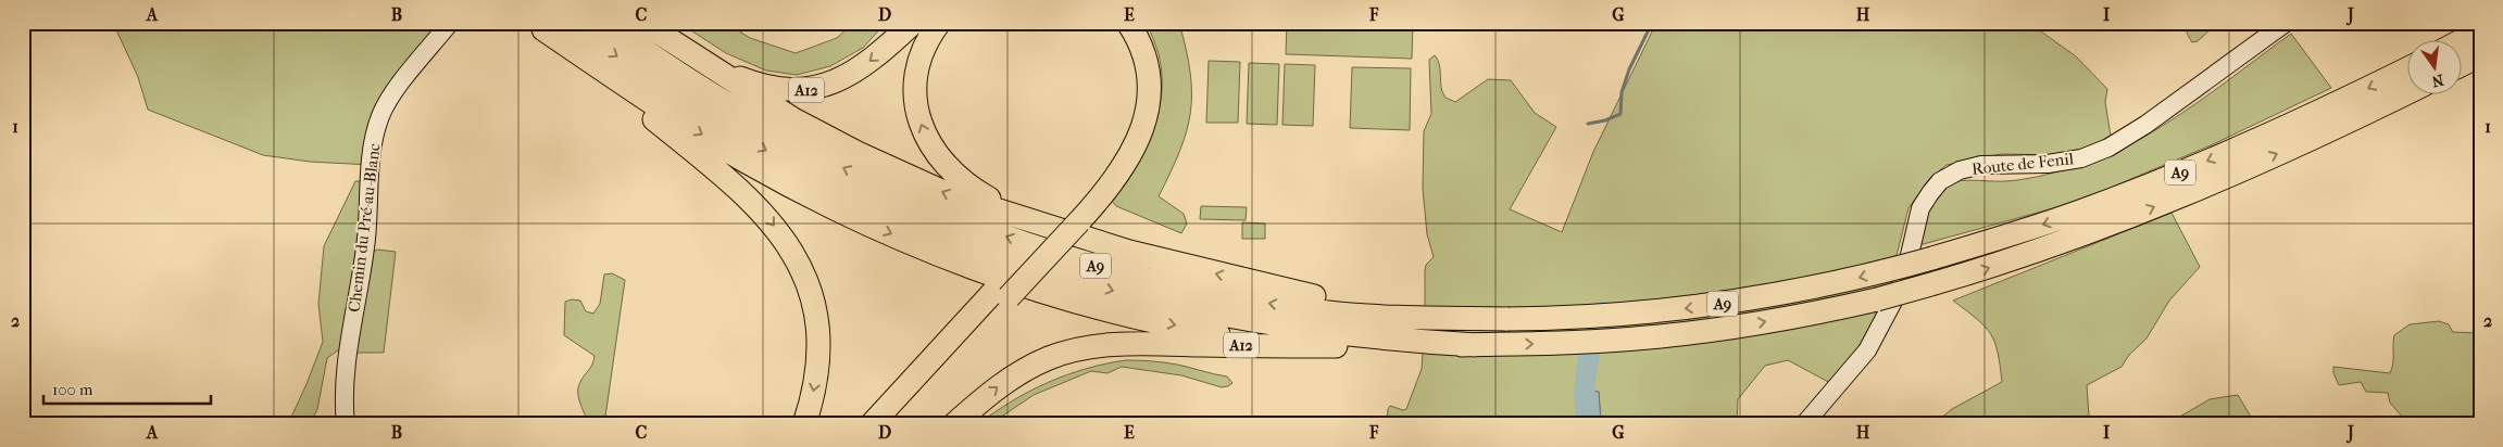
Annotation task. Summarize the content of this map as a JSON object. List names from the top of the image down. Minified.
{"streets":{"highway":["A12","A9"],"street":["Route de Fenil","Chemin du Pré-au-Blanc"]},"crossings":[["A12","A9"]],"scale_bar":"100 m","north":"bottom","grid":{"columns":["A","B","C","D","E","F","G","H","I","J"],"rows":["1","2"]}}
